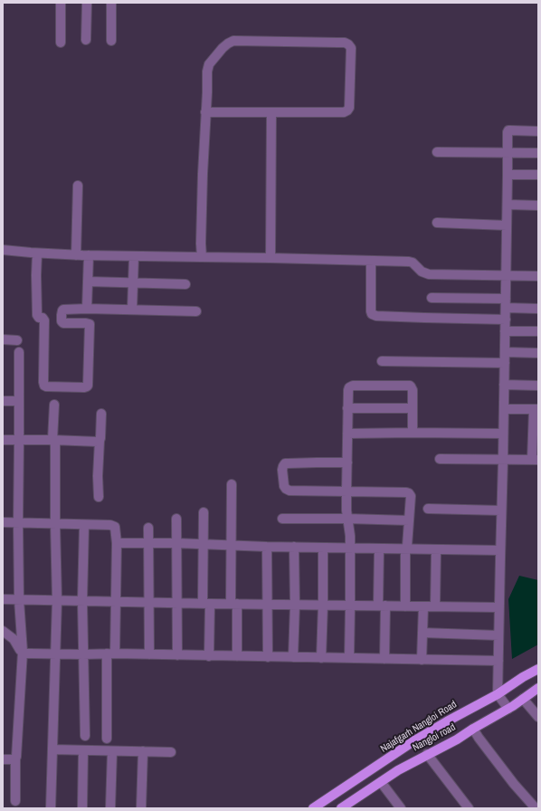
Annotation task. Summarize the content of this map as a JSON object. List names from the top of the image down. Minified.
{"streets":{"main road":["Najafgarh Nangloi Road","Nangloi road"]}}
